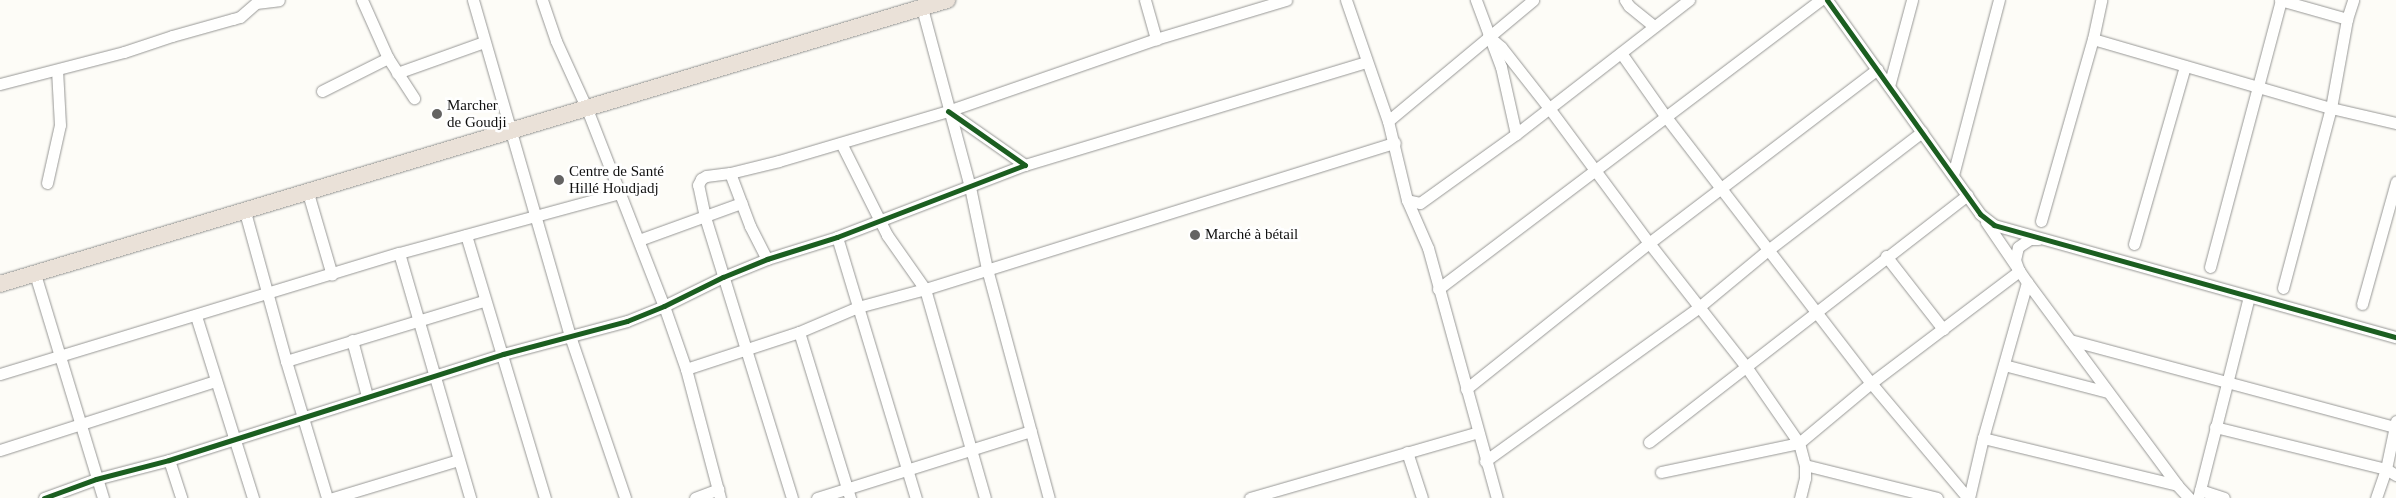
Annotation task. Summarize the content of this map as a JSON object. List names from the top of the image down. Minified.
{"places":["Marcher de Goudji","Centre de Santé Hillé Houdjadj","Marché à bétail"]}
